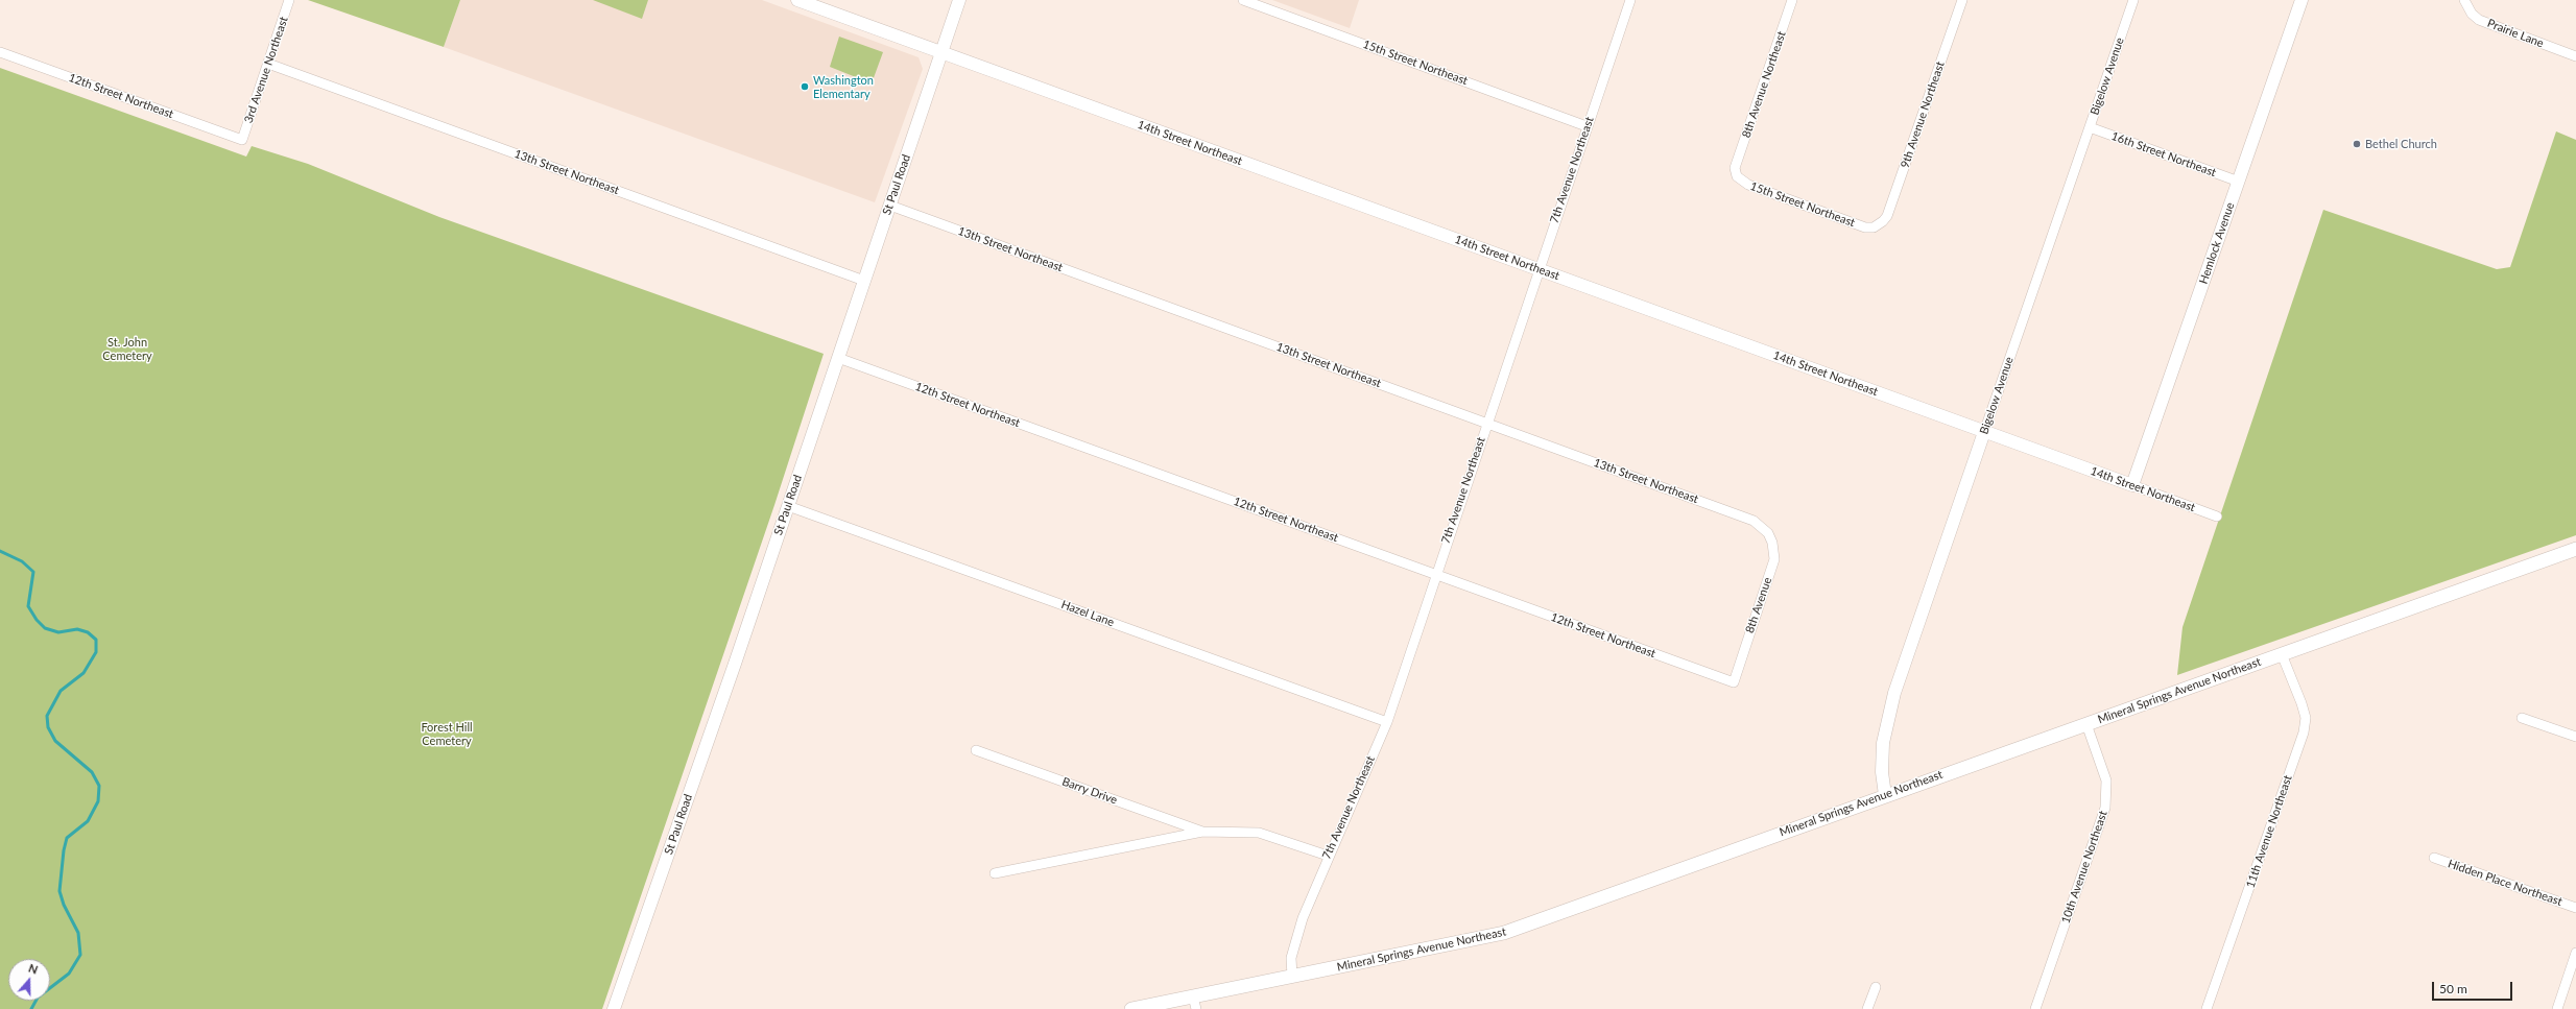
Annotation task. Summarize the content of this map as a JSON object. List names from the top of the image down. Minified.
{"streets":{"main road":["Mineral Springs Avenue Northeast"],"street":["Prairie Lane","15th Street Northeast","3rd Avenue Northeast","Bigelow Avenue","8th Avenue Northeast","12th Street Northeast","9th Avenue Northeast","14th Street Northeast","16th Street Northeast","7th Avenue Northeast","13th Street Northeast","St Paul Road","Hemlock Avenue","8th Avenue","Hazel Lane","Barry Drive","11th Avenue Northeast","10th Avenue Northeast","Hidden Place Northeast"]},"crossings":[["15th Street Northeast","8th Avenue Northeast"],["15th Street Northeast","9th Avenue Northeast"],["15th Street Northeast","7th Avenue Northeast"],["3rd Avenue Northeast","12th Street Northeast"],["3rd Avenue Northeast","13th Street Northeast"],["Bigelow Avenue","14th Street Northeast"],["Bigelow Avenue","16th Street Northeast"],["Bigelow Avenue","Mineral Springs Avenue Northeast"],["12th Street Northeast","7th Avenue Northeast"],["12th Street Northeast","St Paul Road"],["12th Street Northeast","8th Avenue"],["14th Street Northeast","7th Avenue Northeast"],["14th Street Northeast","St Paul Road"],["14th Street Northeast","Hemlock Avenue"],["16th Street Northeast","Hemlock Avenue"],["7th Avenue Northeast","13th Street Northeast"],["7th Avenue Northeast","Hazel Lane"],["7th Avenue Northeast","Mineral Springs Avenue Northeast"],["7th Avenue Northeast","Barry Drive"],["13th Street Northeast","St Paul Road"],["13th Street Northeast","8th Avenue"],["St Paul Road","Hazel Lane"],["Mineral Springs Avenue Northeast","11th Avenue Northeast"],["Mineral Springs Avenue Northeast","10th Avenue Northeast"]],"parks":["St. John Cemetery","Forest Hill Cemetery"],"places":["Washington Elementary","Bethel Church"],"scale_bar":"50 m","north":"top"}
